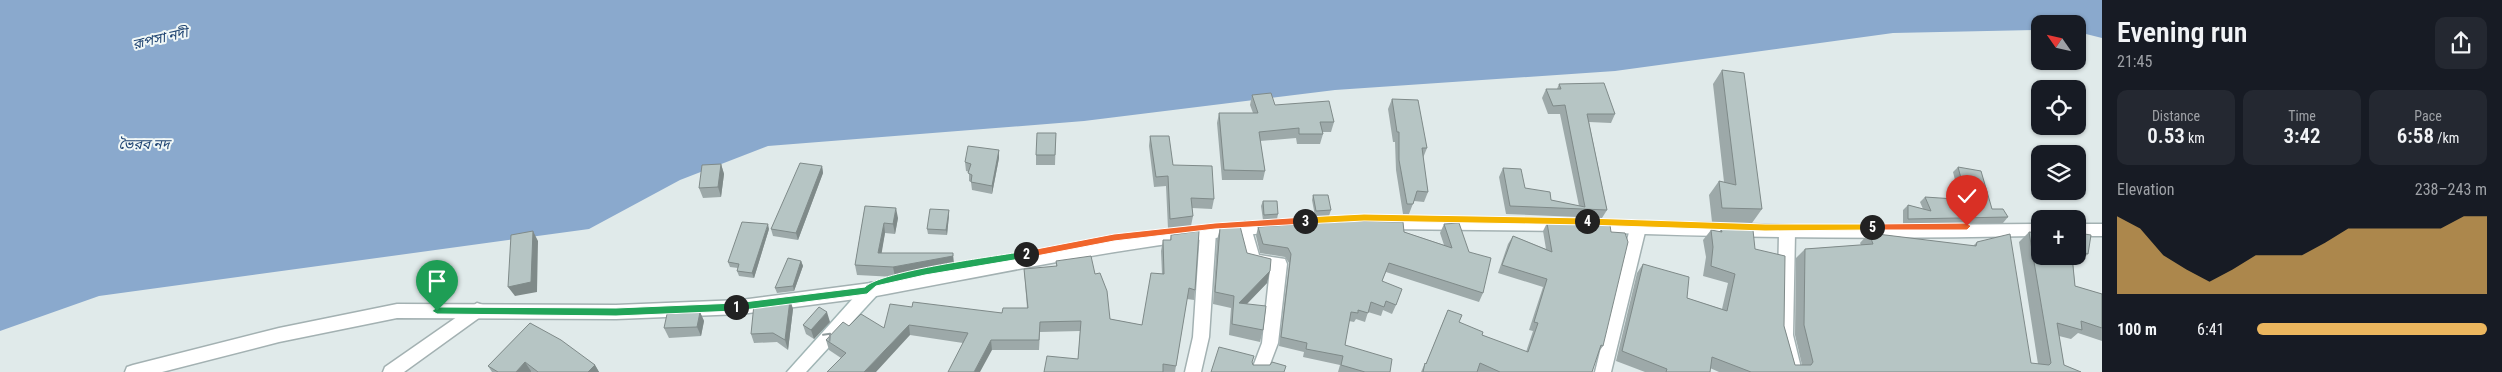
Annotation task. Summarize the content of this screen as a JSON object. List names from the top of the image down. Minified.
{"water":["রূপসা নদী","ভৈরব নদ"],"north":"top left","page":{"heading":["Evening run","21:45"],"map_buttons":"+","stats":[["Distance","0.53 km"],["Time","3:42"],["Pace","6:58 /km"]],"chart":["Elevation","238–243 m"],"pins":["3","4","5","2","1"],"list":[{"name":"100 m","note":"6:41"}]}}
